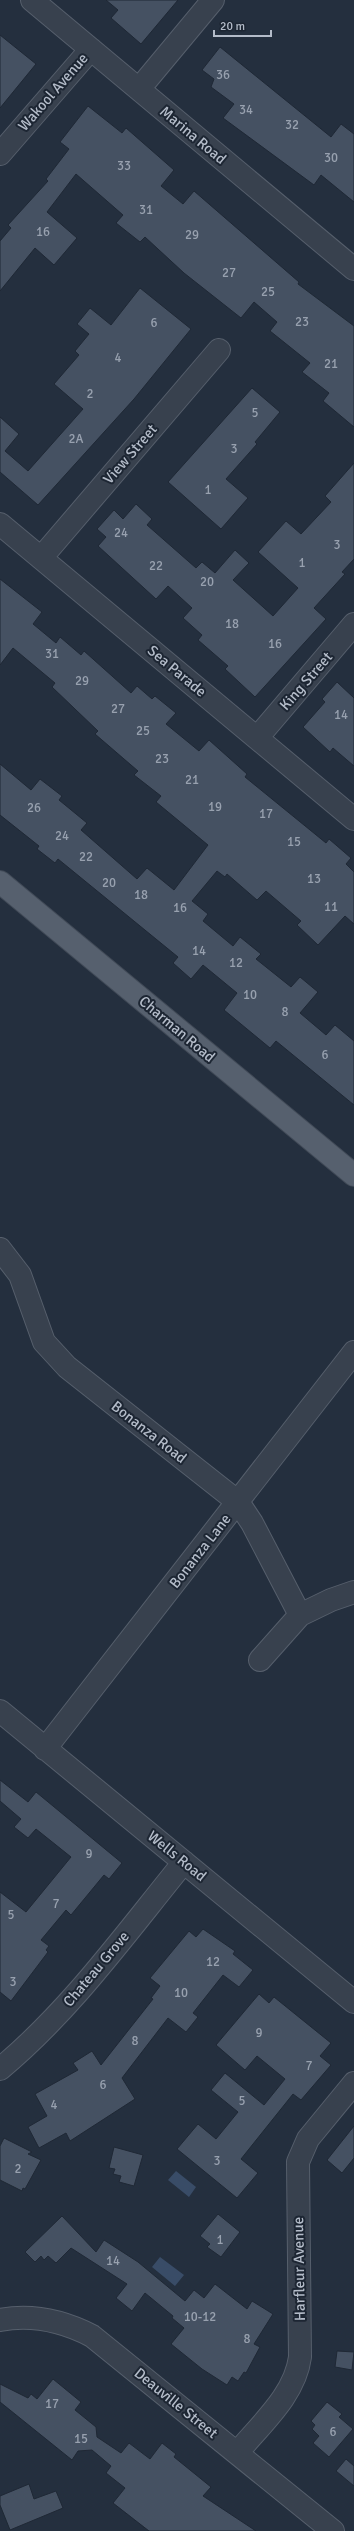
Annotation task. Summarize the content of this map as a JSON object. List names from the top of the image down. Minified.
{"streets":{"main road":["Charman Road"],"street":["Wakool Avenue","Marina Road","View Street","Sea Parade","King Street","Bonanza Road","Bonanza Lane","Wells Road","Chateau Grove","Harfleur Avenue","Deauville Street"]},"crossings":[["Wakool Avenue","Marina Road"],["View Street","Sea Parade"],["Sea Parade","King Street"],["Bonanza Road","Bonanza Lane"],["Bonanza Lane","Wells Road"],["Wells Road","Chateau Grove"],["Harfleur Avenue","Deauville Street"]],"house_numbers":["36","34","32","30","33","31","16","29","27","25","23","6","4","21","2","5","2A","3","1","24","3","1","22","20","18","16","31","29","27","14","25","23","21","19","26","17","24","15","22","13","20","18","11","16","14","12","10","8","6","9","7","5","12","3","10","9","8","7","6","5","4","3","2","1","14","10-12","8","17","6","15"],"scale_bar":"20 m"}
